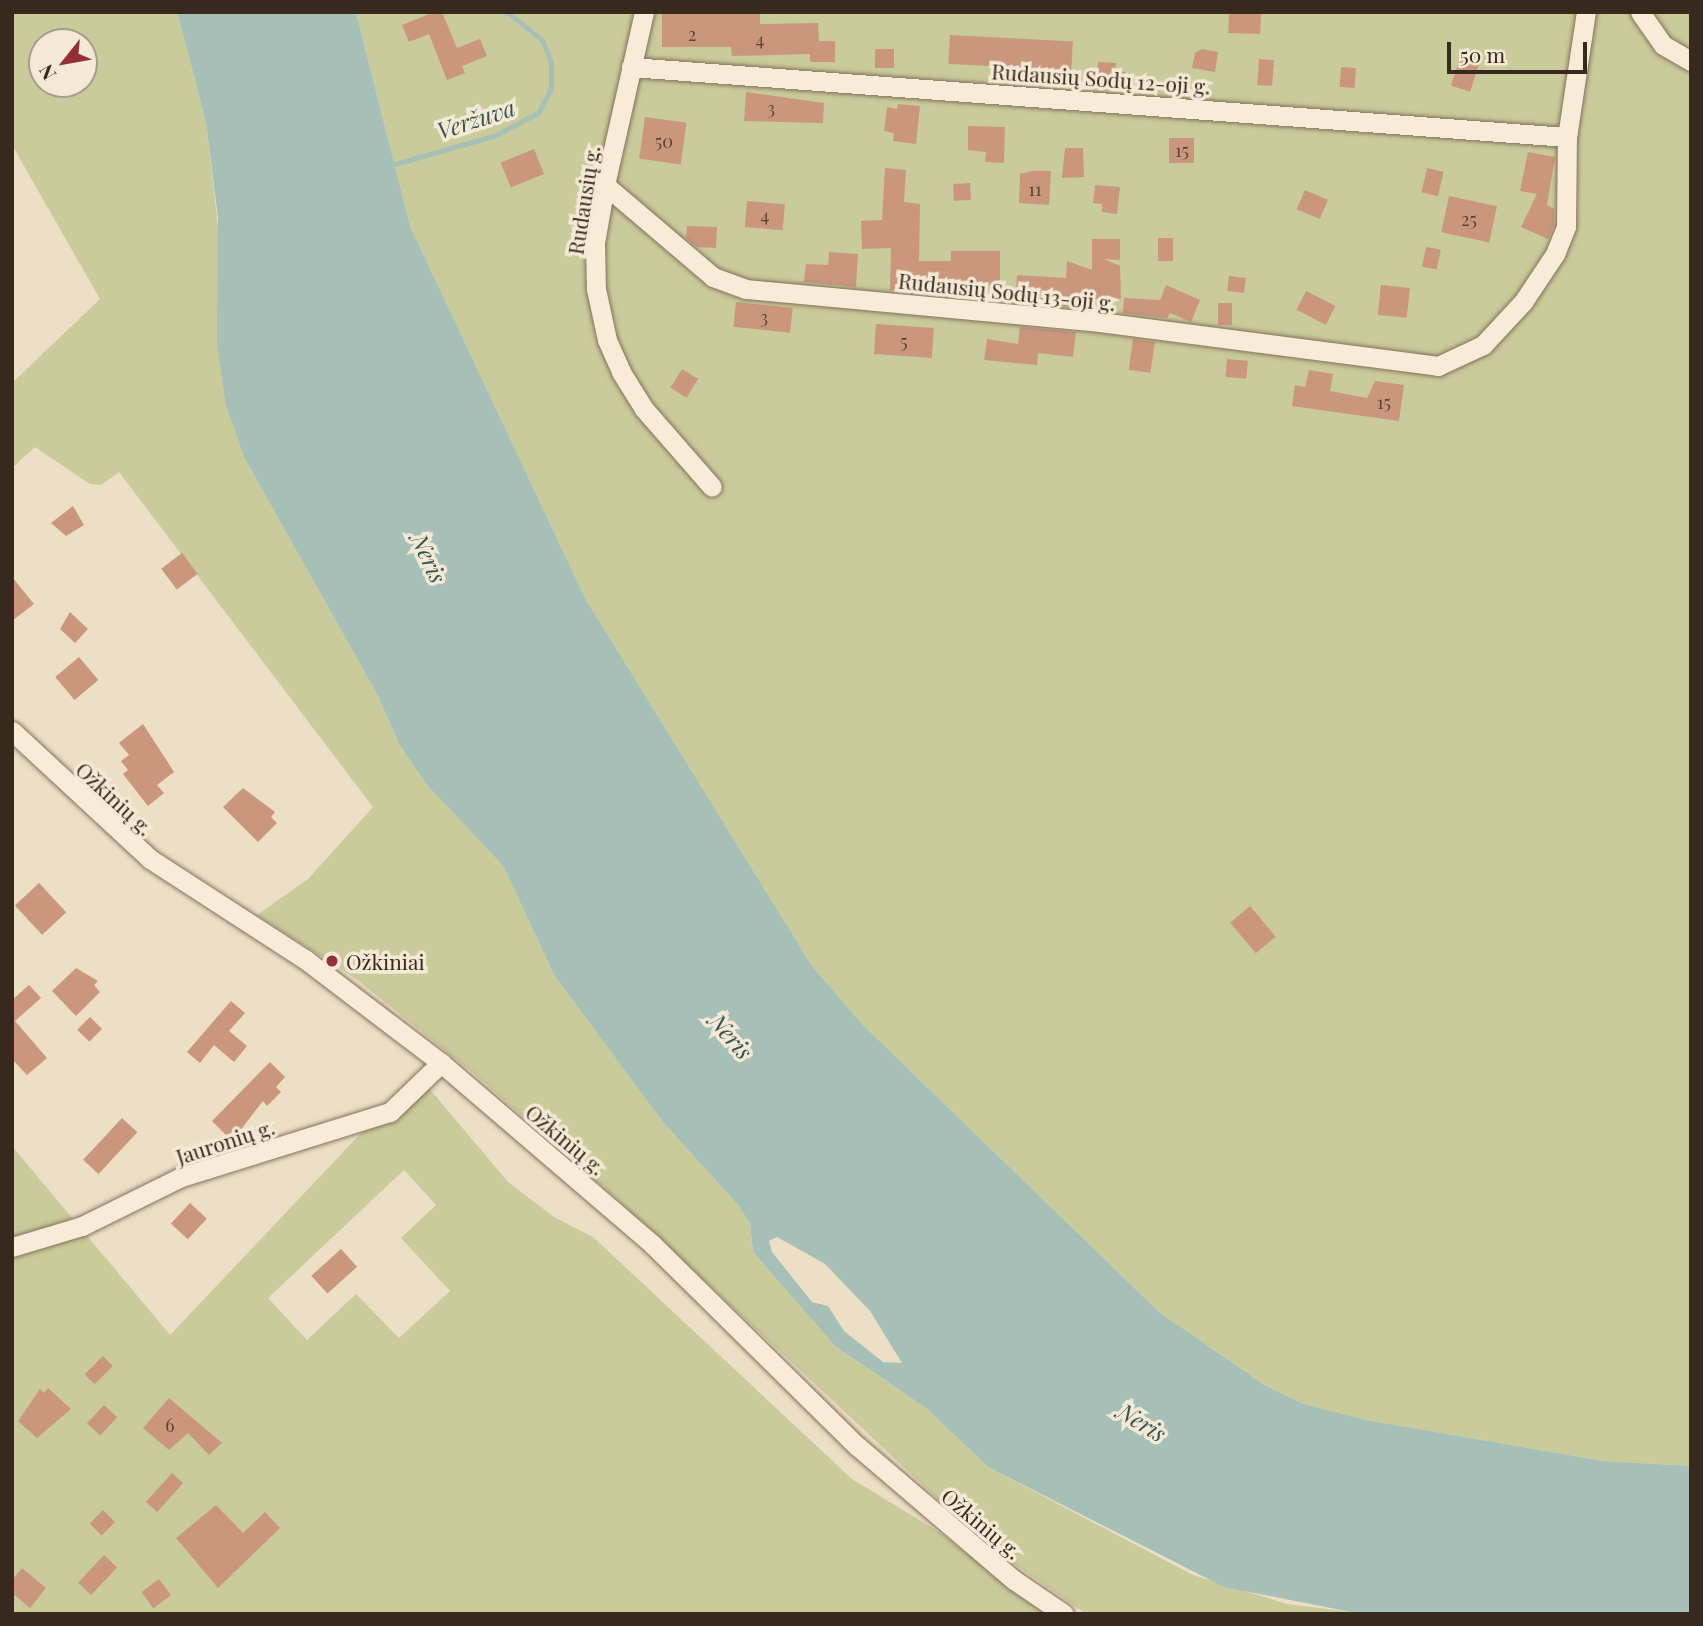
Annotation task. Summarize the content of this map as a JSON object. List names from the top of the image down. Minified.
{"streets":{"street":["Rudausių Sodų 12-oji g.","Rudausių g.","Rudausių Sodų 13-oji g.","Ožkinių g.","Jauronių g."]},"crossings":[["Rudausių Sodų 12-oji g.","Rudausių g."],["Rudausių Sodų 12-oji g.","Rudausių Sodų 13-oji g."],["Rudausių g.","Rudausių Sodų 13-oji g."],["Ožkinių g.","Jauronių g."]],"water":["Veržuva","Neris"],"places":["Ožkiniai"],"house_numbers":["2","4","3","50","15","11","4","25","3","5","15","6"],"scale_bar":"50 m","north":"bottom left"}
